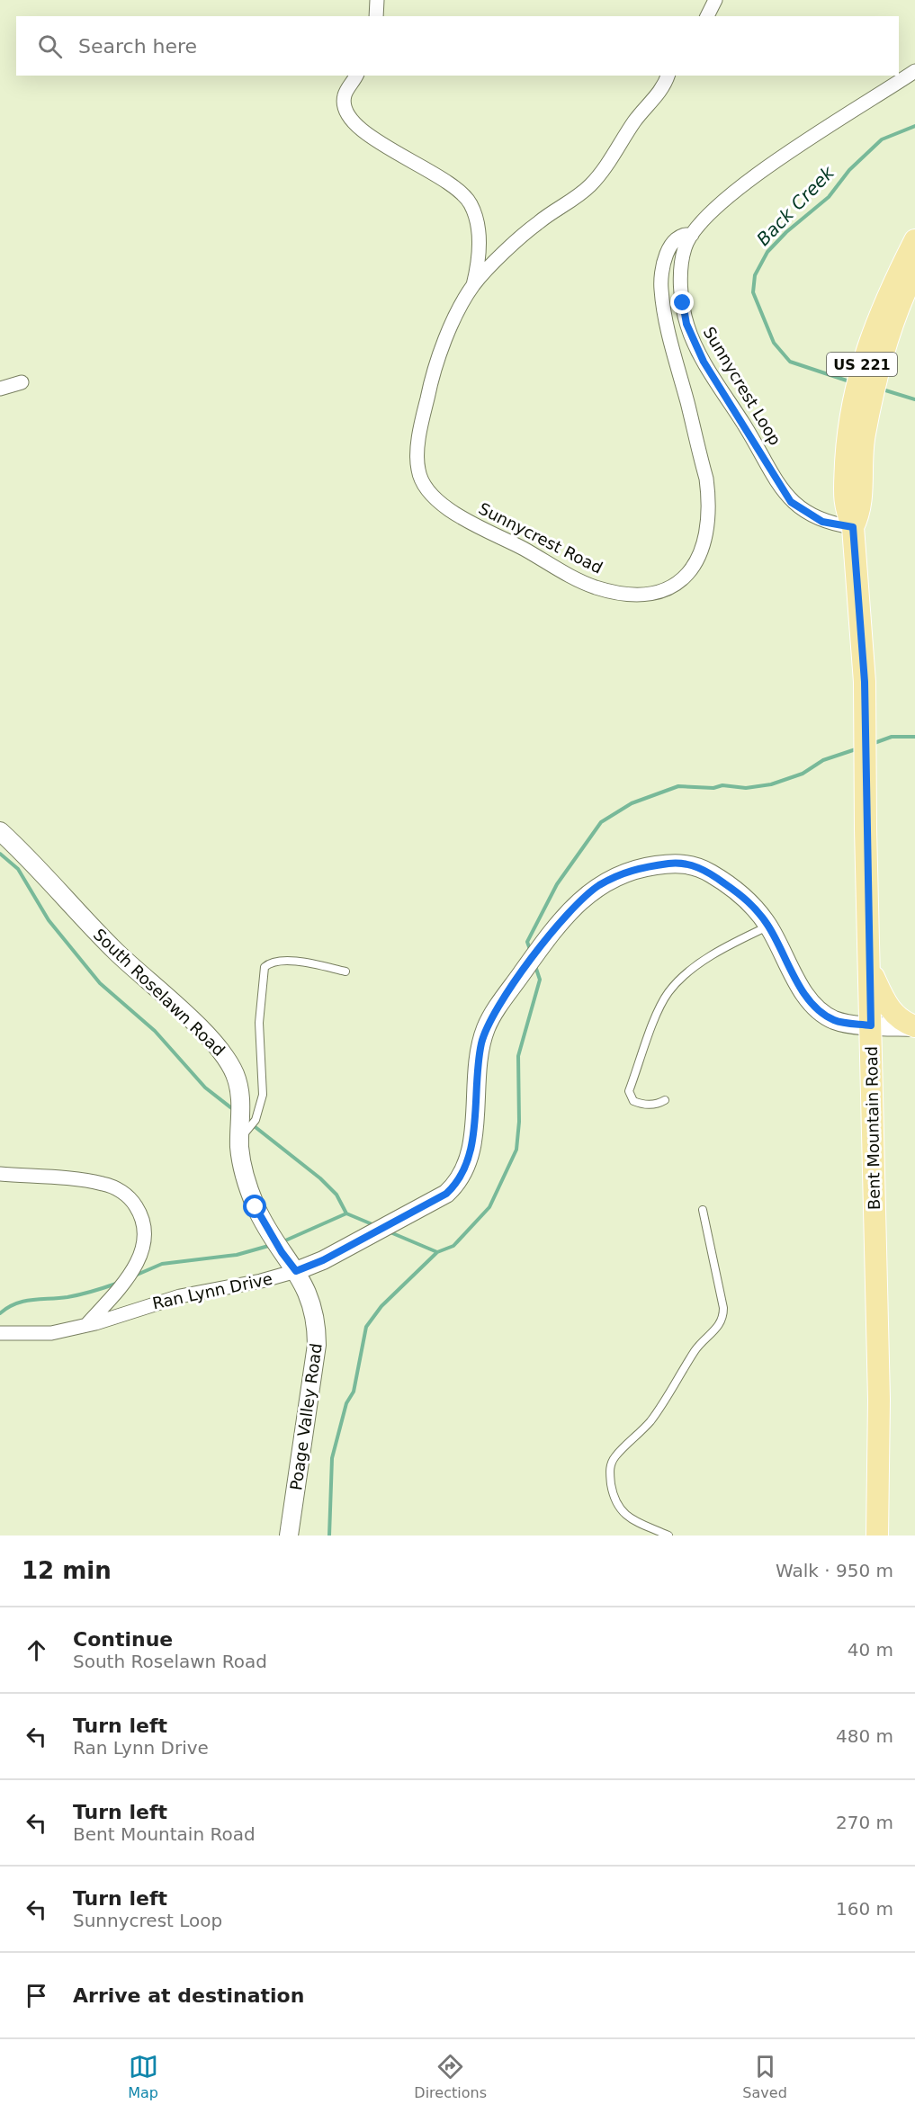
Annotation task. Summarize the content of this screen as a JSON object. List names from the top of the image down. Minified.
{"streets":{"main road":["US 221","Bent Mountain Road"],"street":["Sunnycrest Loop","Sunnycrest Road","South Roselawn Road","Ran Lynn Drive","Poage Valley Road"]},"crossings":[["Sunnycrest Loop","Sunnycrest Road"],["Sunnycrest Loop","Bent Mountain Road"],["South Roselawn Road","Ran Lynn Drive"],["South Roselawn Road","Poage Valley Road"],["Bent Mountain Road","Ran Lynn Drive"],["Ran Lynn Drive","Poage Valley Road"]],"water":["Back Creek"],"page":{"search":"Search here","heading":["12 min","Walk · 950 m"],"list":[["Continue","South Roselawn Road","40 m"],["Turn left","Ran Lynn Drive","480 m"],["Turn left","Bent Mountain Road","270 m"],["Turn left","Sunnycrest Loop","160 m"],"Arrive at destination"],"nav":["Map","Directions","Saved"]}}
